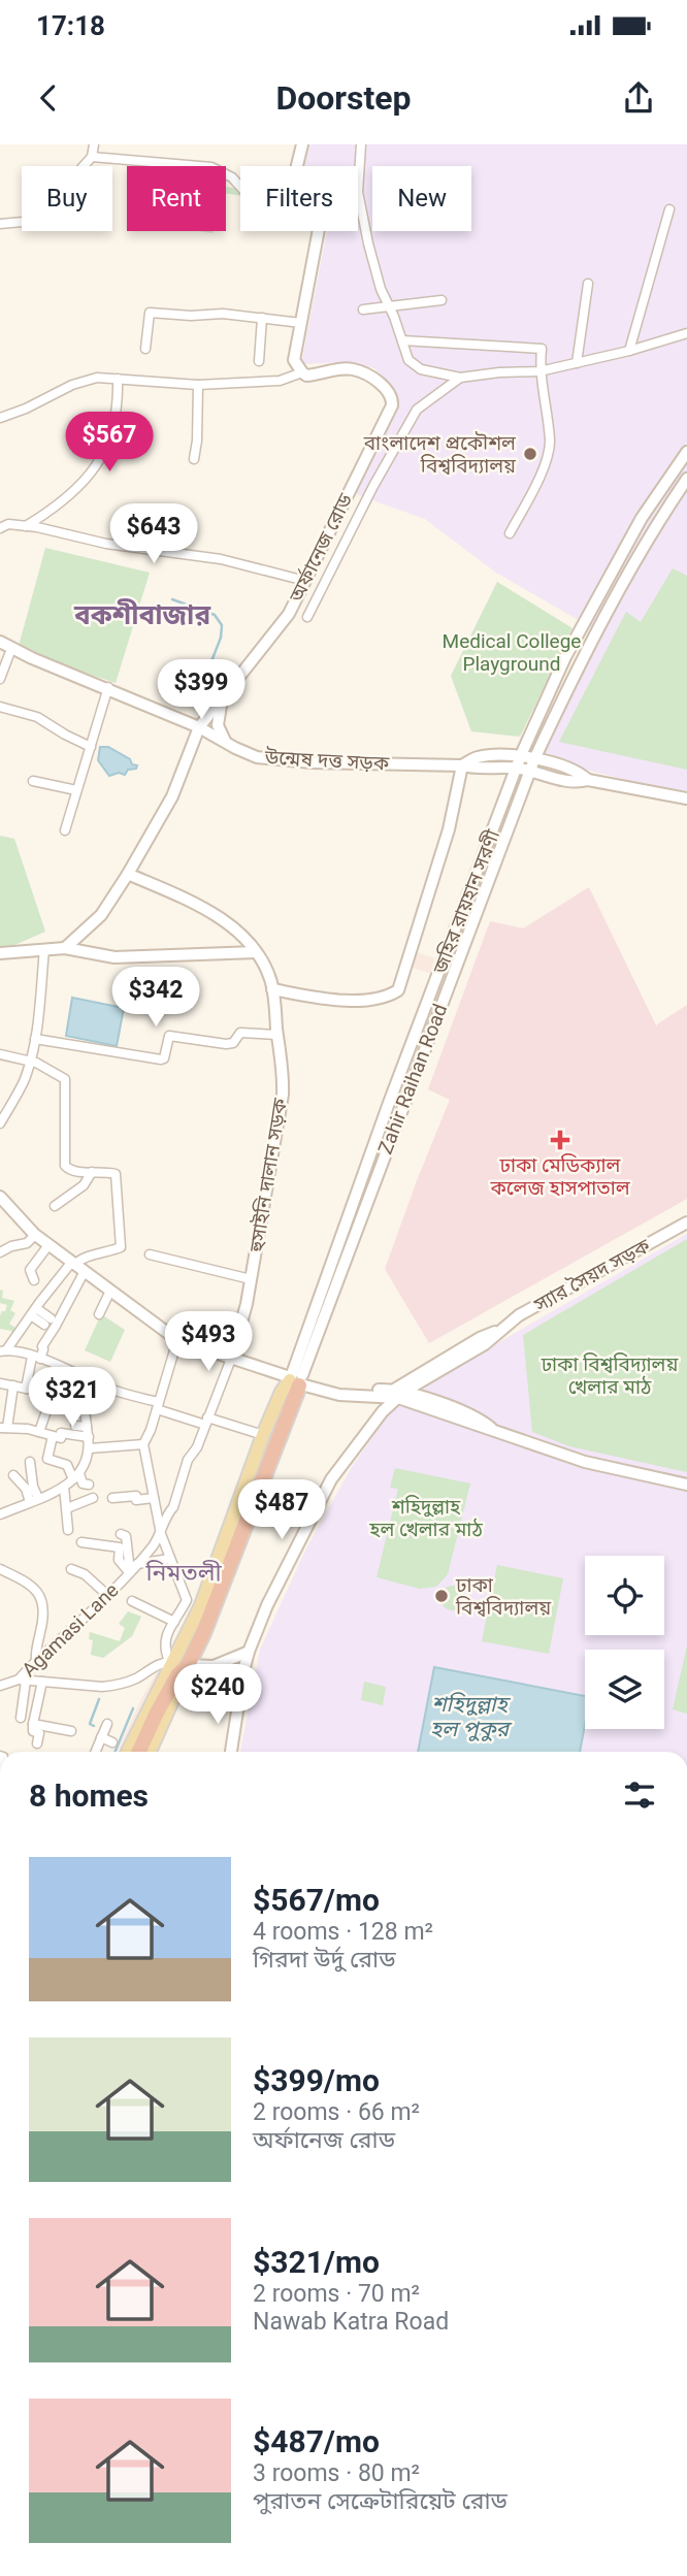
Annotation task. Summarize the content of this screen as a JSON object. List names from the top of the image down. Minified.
{"streets":{"main road":["অর্ফানেজ রোড","উন্মেষ দত্ত সড়ক","জহির রায়হান সরণী","Zahir Raihan Road","হুসাইনি দালান সড়ক","স্যার সৈয়দ সড়ক"],"street":["Agamasi Lane"]},"crossings":[["অর্ফানেজ রোড","উন্মেষ দত্ত সড়ক"],["অর্ফানেজ রোড","হুসাইনি দালান সড়ক"],["উন্মেষ দত্ত সড়ক","জহির রায়হান সরণী"],["উন্মেষ দত্ত সড়ক","Zahir Raihan Road"],["জহির রায়হান সরণী","Zahir Raihan Road"],["হুসাইনি দালান সড়ক","Agamasi Lane"]],"districts":["বকশীবাজার","নিমতলী"],"water":["শহিদুল্লাহ হল পুকুর"],"parks":["Medical College Playground","ঢাকা বিশ্ববিদ্যালয় খেলার মাঠ","শহিদুল্লাহ হল খেলার মাঠ"],"places":{"other":["বাংলাদেশ প্রকৌশল বিশ্ববিদ্যালয়","ঢাকা বিশ্ববিদ্যালয়"],"health":["ঢাকা মেডিক্যাল কলেজ হাসপাতাল"]},"page":{"status":"17:18","header":"Doorstep","chip":["Buy","Rent","Filters","New"],"price":["$567","$643","$399","$342","$493","$321","$487","$240"],"heading":"8 homes","list":[{"name":"$567/mo","note":"4 rooms · 128 m² · গিরদা উর্দু রোড"},{"name":"$399/mo","note":"2 rooms · 66 m² · অর্ফানেজ রোড"},{"name":"$321/mo","note":"2 rooms · 70 m² · Nawab Katra Road"},{"name":"$487/mo","note":"3 rooms · 80 m² · পুরাতন সেক্রেটারিয়েট রোড"}]}}
